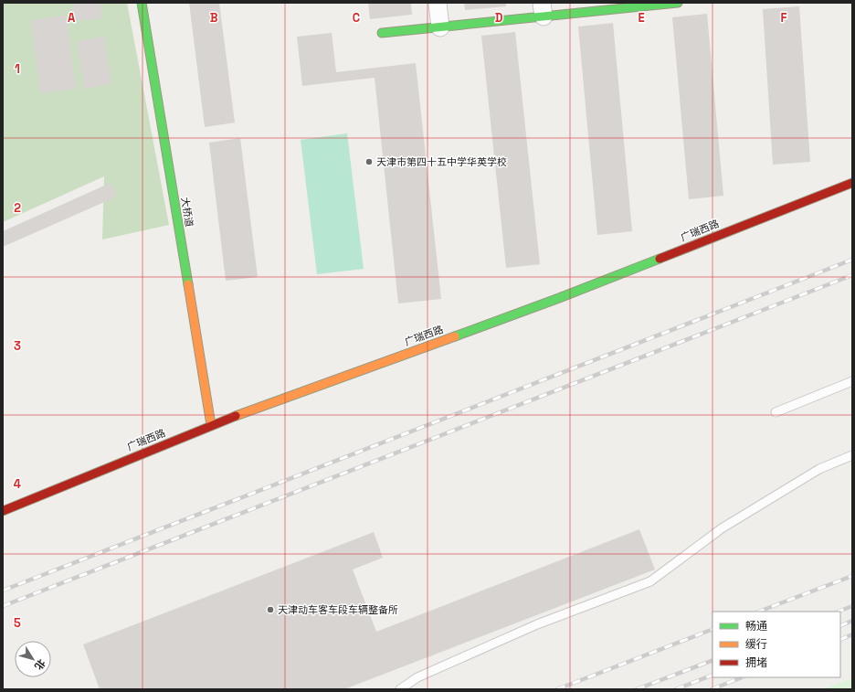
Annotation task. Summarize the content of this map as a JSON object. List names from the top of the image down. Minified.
{"streets":{"street":["大桥道","广瑞西路"]},"crossings":[["大桥道","广瑞西路"]],"places":["天津市第四十五中学华英学校","天津动车客车段车辆整备所"],"legend":["畅通","缓行","拥堵"],"north":"bottom right","grid":{"columns":["A","B","C","D","E","F"],"rows":["1","2","3","4","5"]}}
